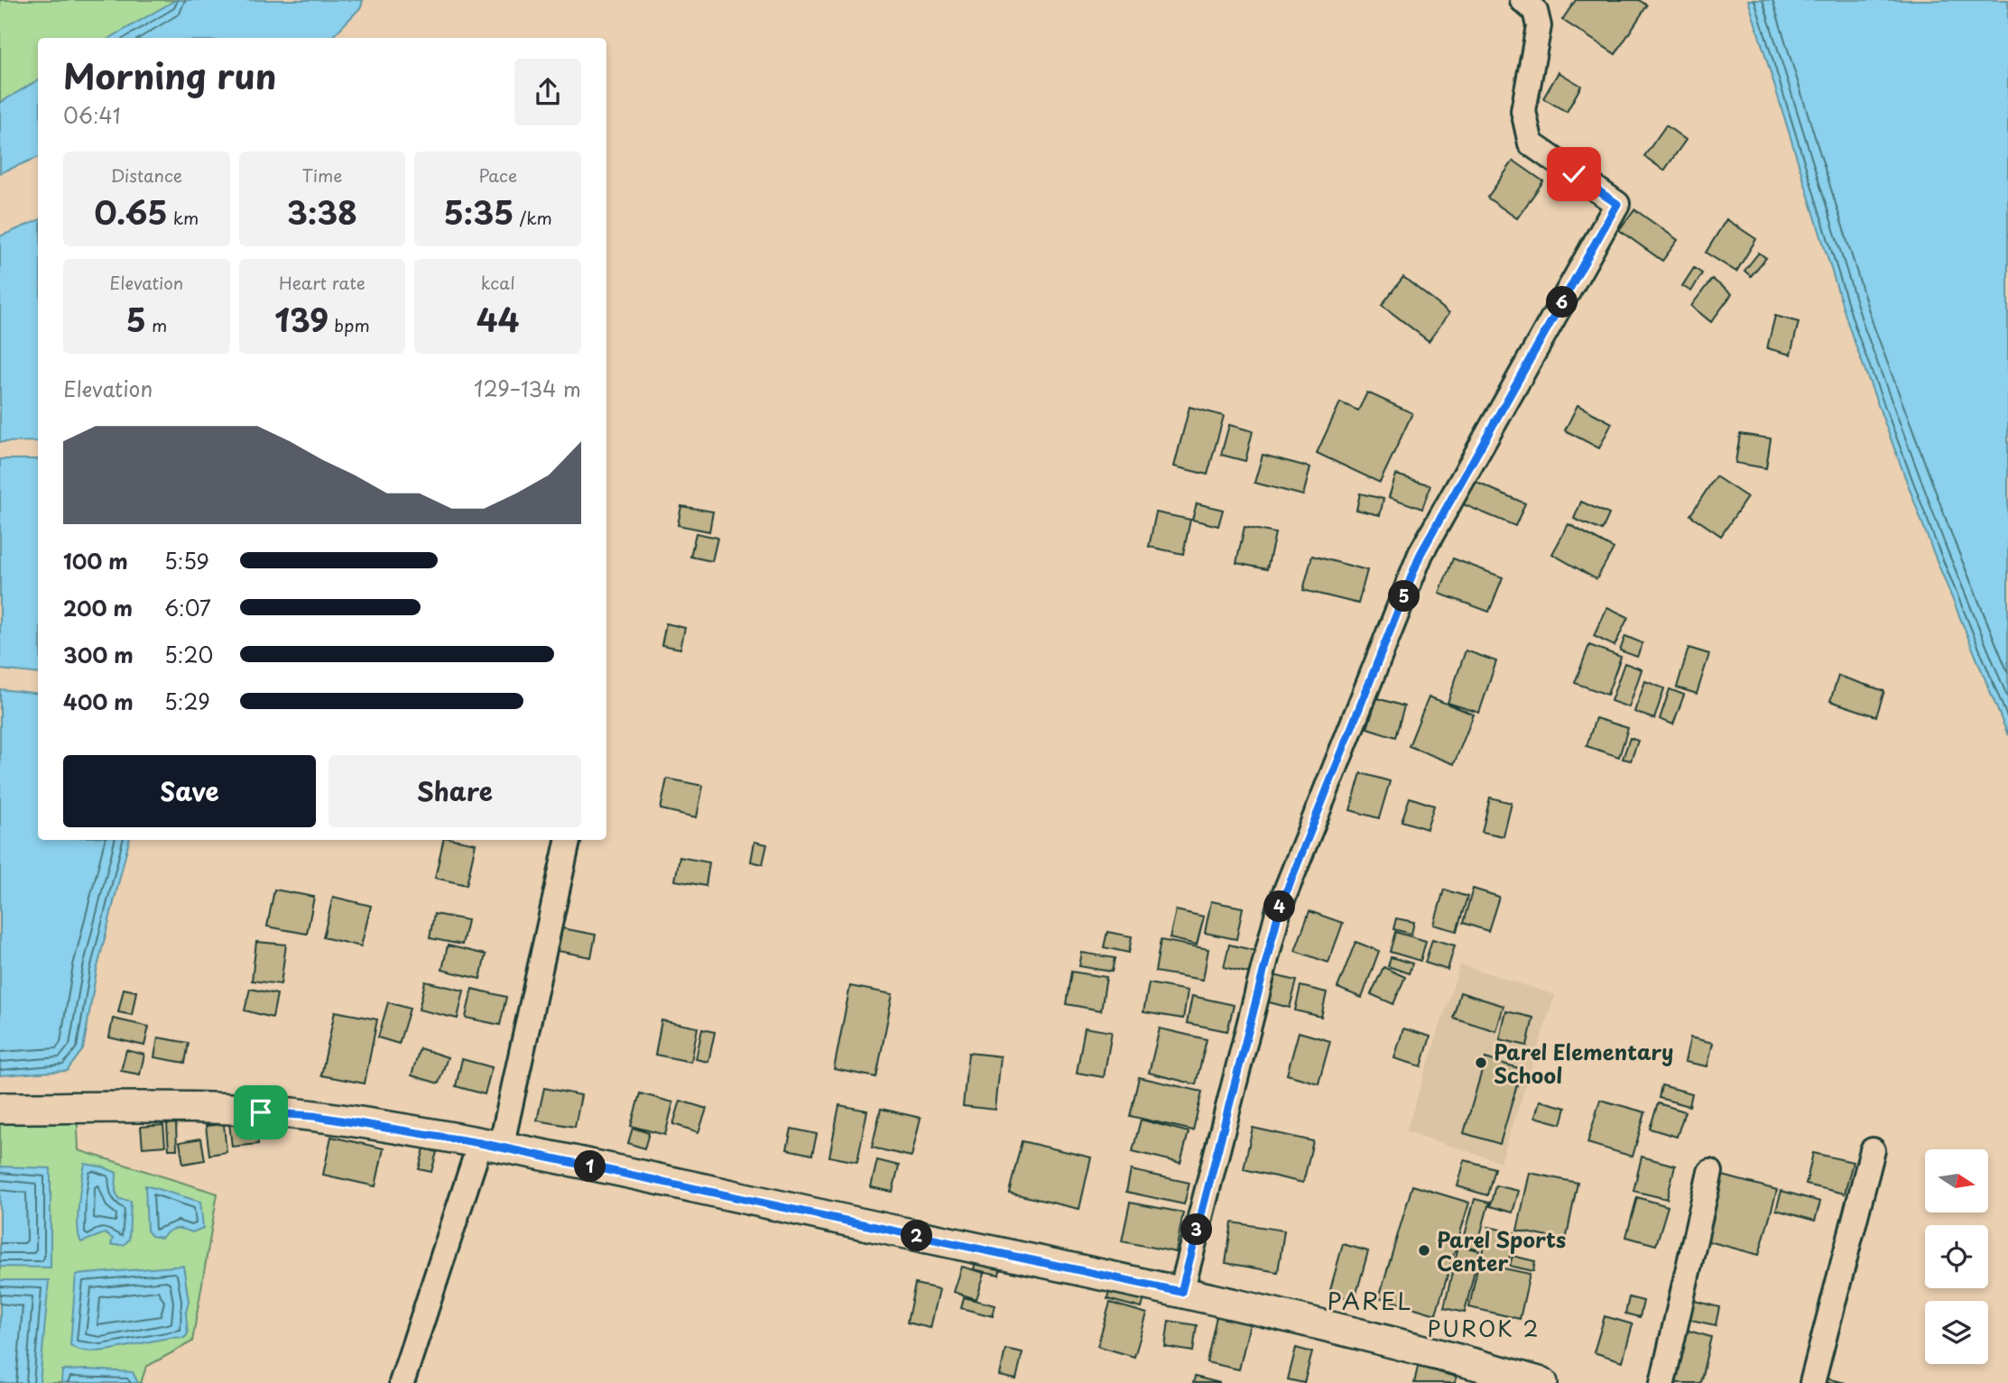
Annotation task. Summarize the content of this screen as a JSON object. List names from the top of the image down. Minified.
{"districts":["PAREL","PUROK 2"],"places":["Parel Elementary School","Parel Sports Center"],"north":"right","page":{"heading":["Morning run","06:41"],"stats":[["Distance","0.65 km"],["Time","3:38"],["Pace","5:35 /km"],["Elevation","5 m"],["Heart rate","139 bpm"],["kcal","44"]],"pins":["6","5","4","1","3","2"],"chart":["Elevation","129–134 m"],"list":[{"name":"100 m","note":"5:59"},{"name":"200 m","note":"6:07"},{"name":"300 m","note":"5:20"},{"name":"400 m","note":"5:29"}],"buttons":["Save","Share"]}}
